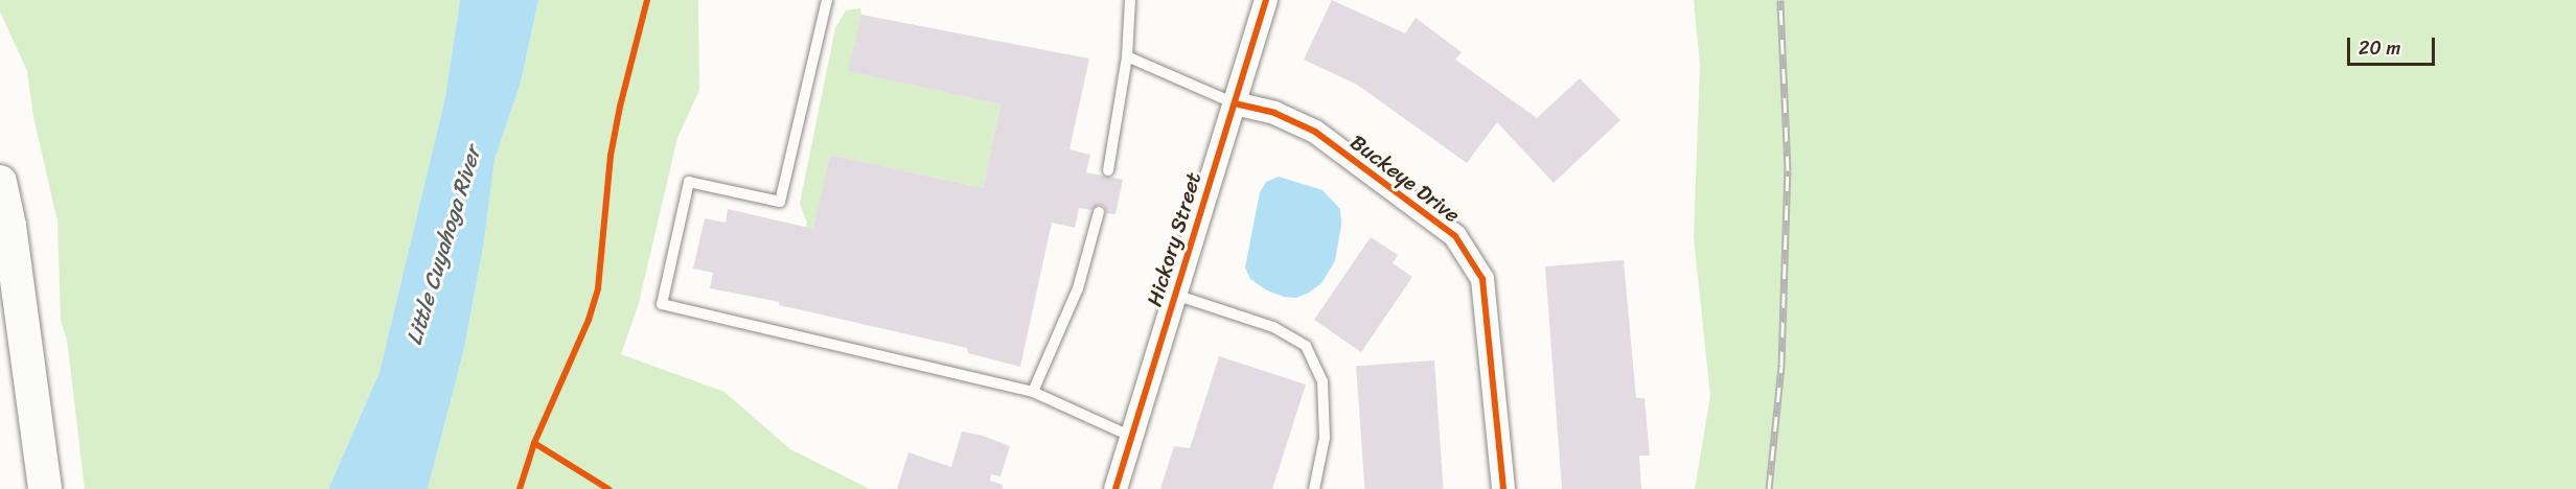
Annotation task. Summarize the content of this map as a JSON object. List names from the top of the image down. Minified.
{"streets":{"street":["Buckeye Drive","Hickory Street"]},"crossings":[["Buckeye Drive","Hickory Street"]],"water":["Little Cuyahoga River"],"scale_bar":"20 m"}
